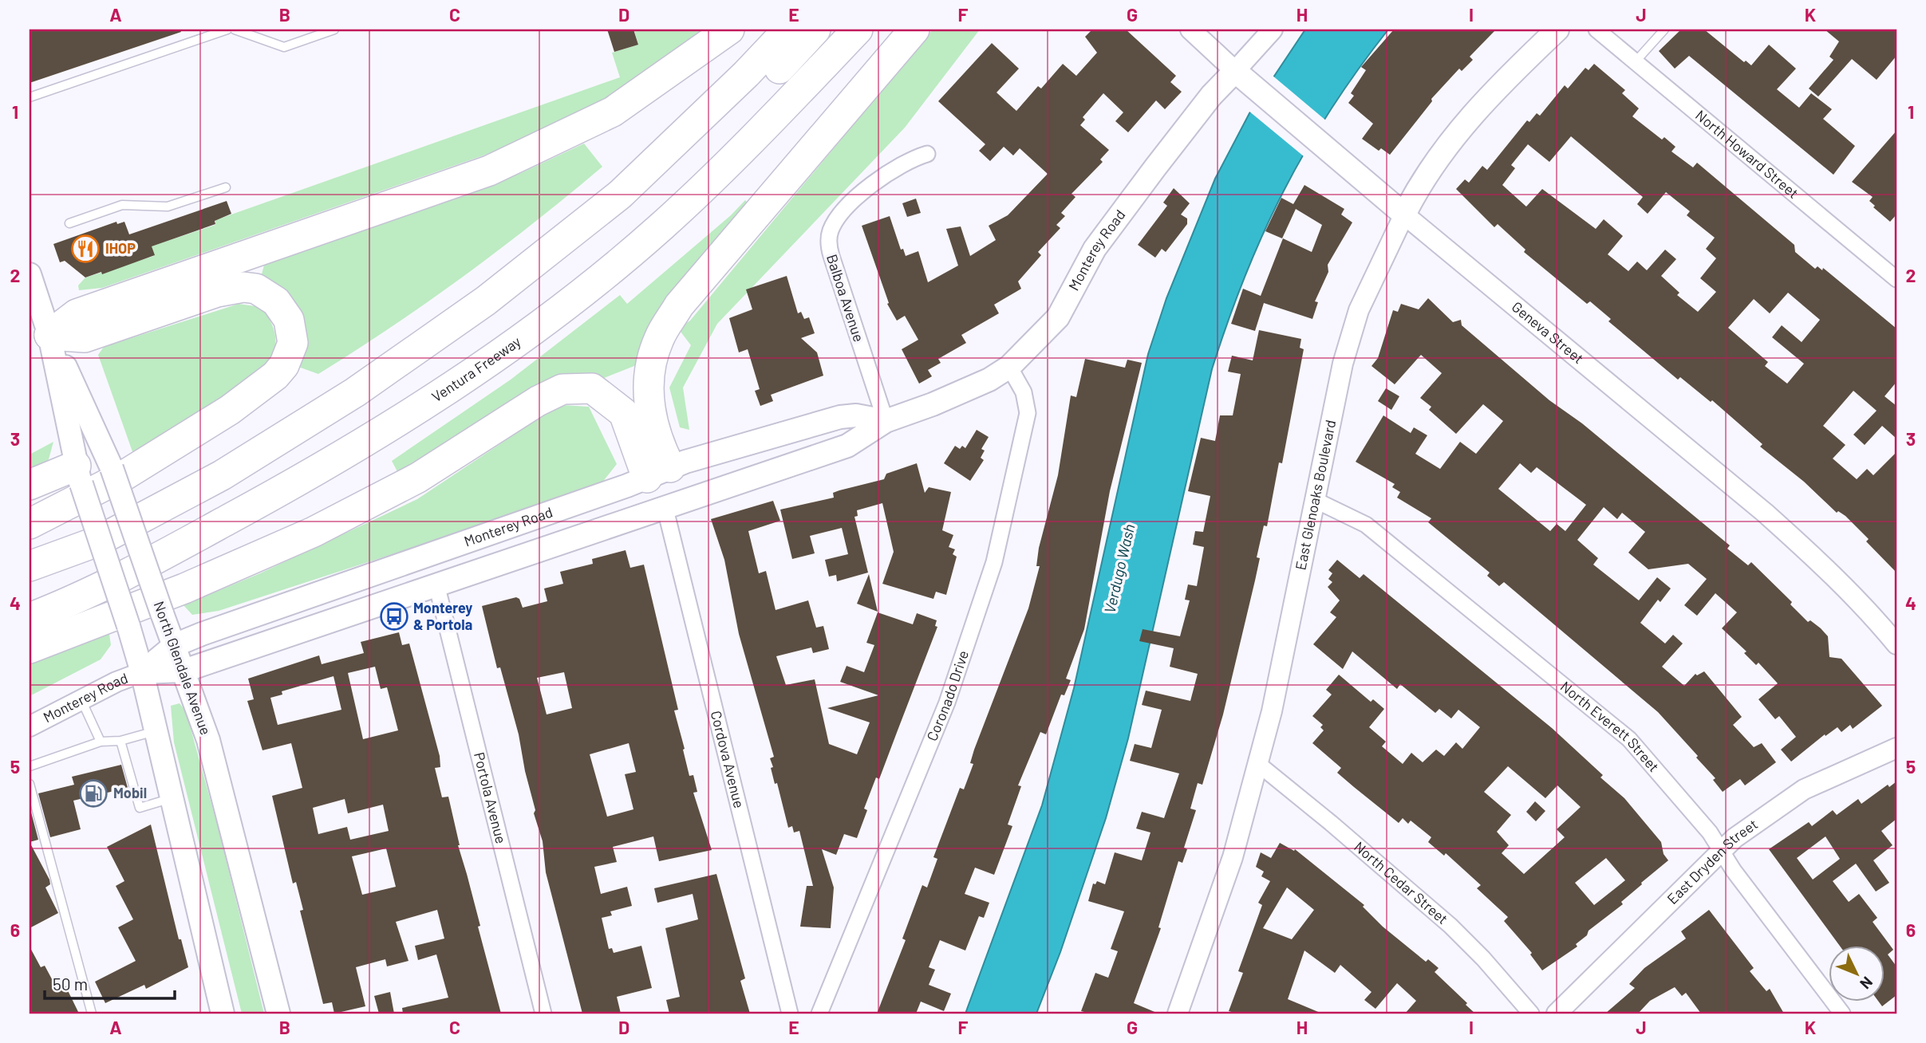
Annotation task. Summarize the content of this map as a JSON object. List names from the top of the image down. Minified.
{"streets":{"highway":["Ventura Freeway"],"main road":["Monterey Road","Geneva Street","East Glenoaks Boulevard","North Glendale Avenue"],"street":["North Howard Street","Balboa Avenue","Coronado Drive","North Everett Street","Cordova Avenue","Portola Avenue","East Dryden Street","North Cedar Street"]},"crossings":[["Monterey Road","Balboa Avenue"],["Monterey Road","Geneva Street"],["Monterey Road","North Glendale Avenue"],["Monterey Road","Coronado Drive"],["Monterey Road","Cordova Avenue"],["Monterey Road","Portola Avenue"],["Geneva Street","East Glenoaks Boulevard"],["East Glenoaks Boulevard","North Everett Street"],["East Glenoaks Boulevard","North Cedar Street"],["North Everett Street","East Dryden Street"]],"water":["Verdugo Wash"],"places":{"restaurant":["IHOP"],"bus stop":["Monterey & Portola"],"fuel station":["Mobil"]},"scale_bar":"50 m","north":"bottom right","grid":{"columns":["A","B","C","D","E","F","G","H","I","J","K"],"rows":["1","2","3","4","5","6"]}}
